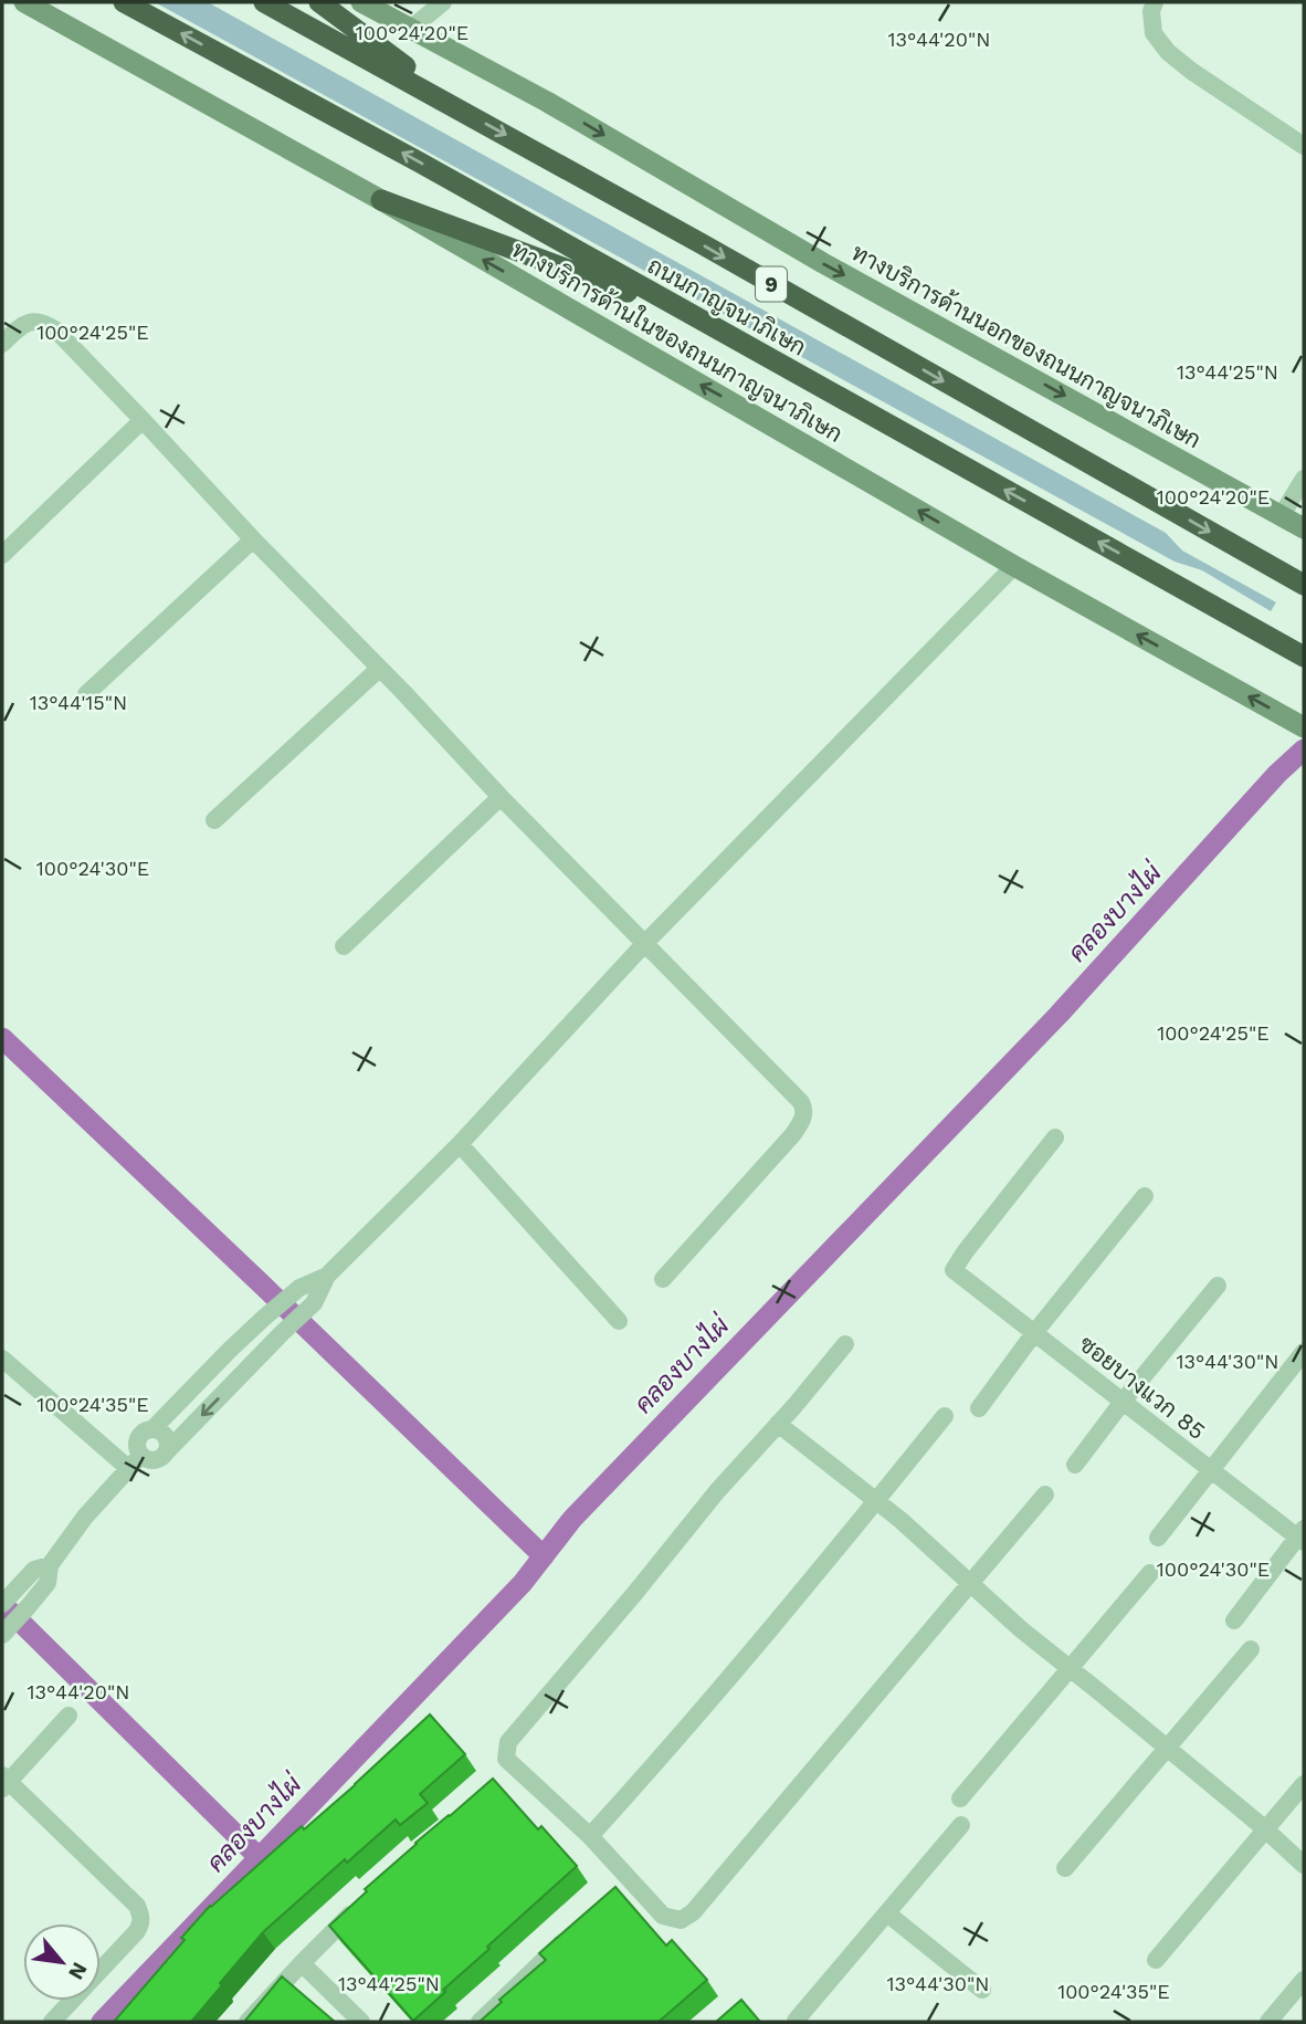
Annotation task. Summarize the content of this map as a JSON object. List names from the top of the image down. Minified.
{"streets":{"highway":["9","ถนนกาญจนาภิเษก"],"main road":["ทางบริการด้านในของถนนกาญจนาภิเษก","ทางบริการด้านนอกของถนนกาญจนาภิเษก"],"street":["ซอยบางแวก 85"]},"one_way":["ทางบริการด้านในของถนนกาญจนาภิเษก","ทางบริการด้านนอกของถนนกาญจนาภิเษก"],"water":["คลองบางไผ่"],"north":"bottom right","coordinates":["100°24'20\"E","13°44'20\"N","100°24'25\"E","13°44'25\"N","13°44'15\"N","100°24'30\"E","13°44'30\"N","100°24'35\"E"]}
